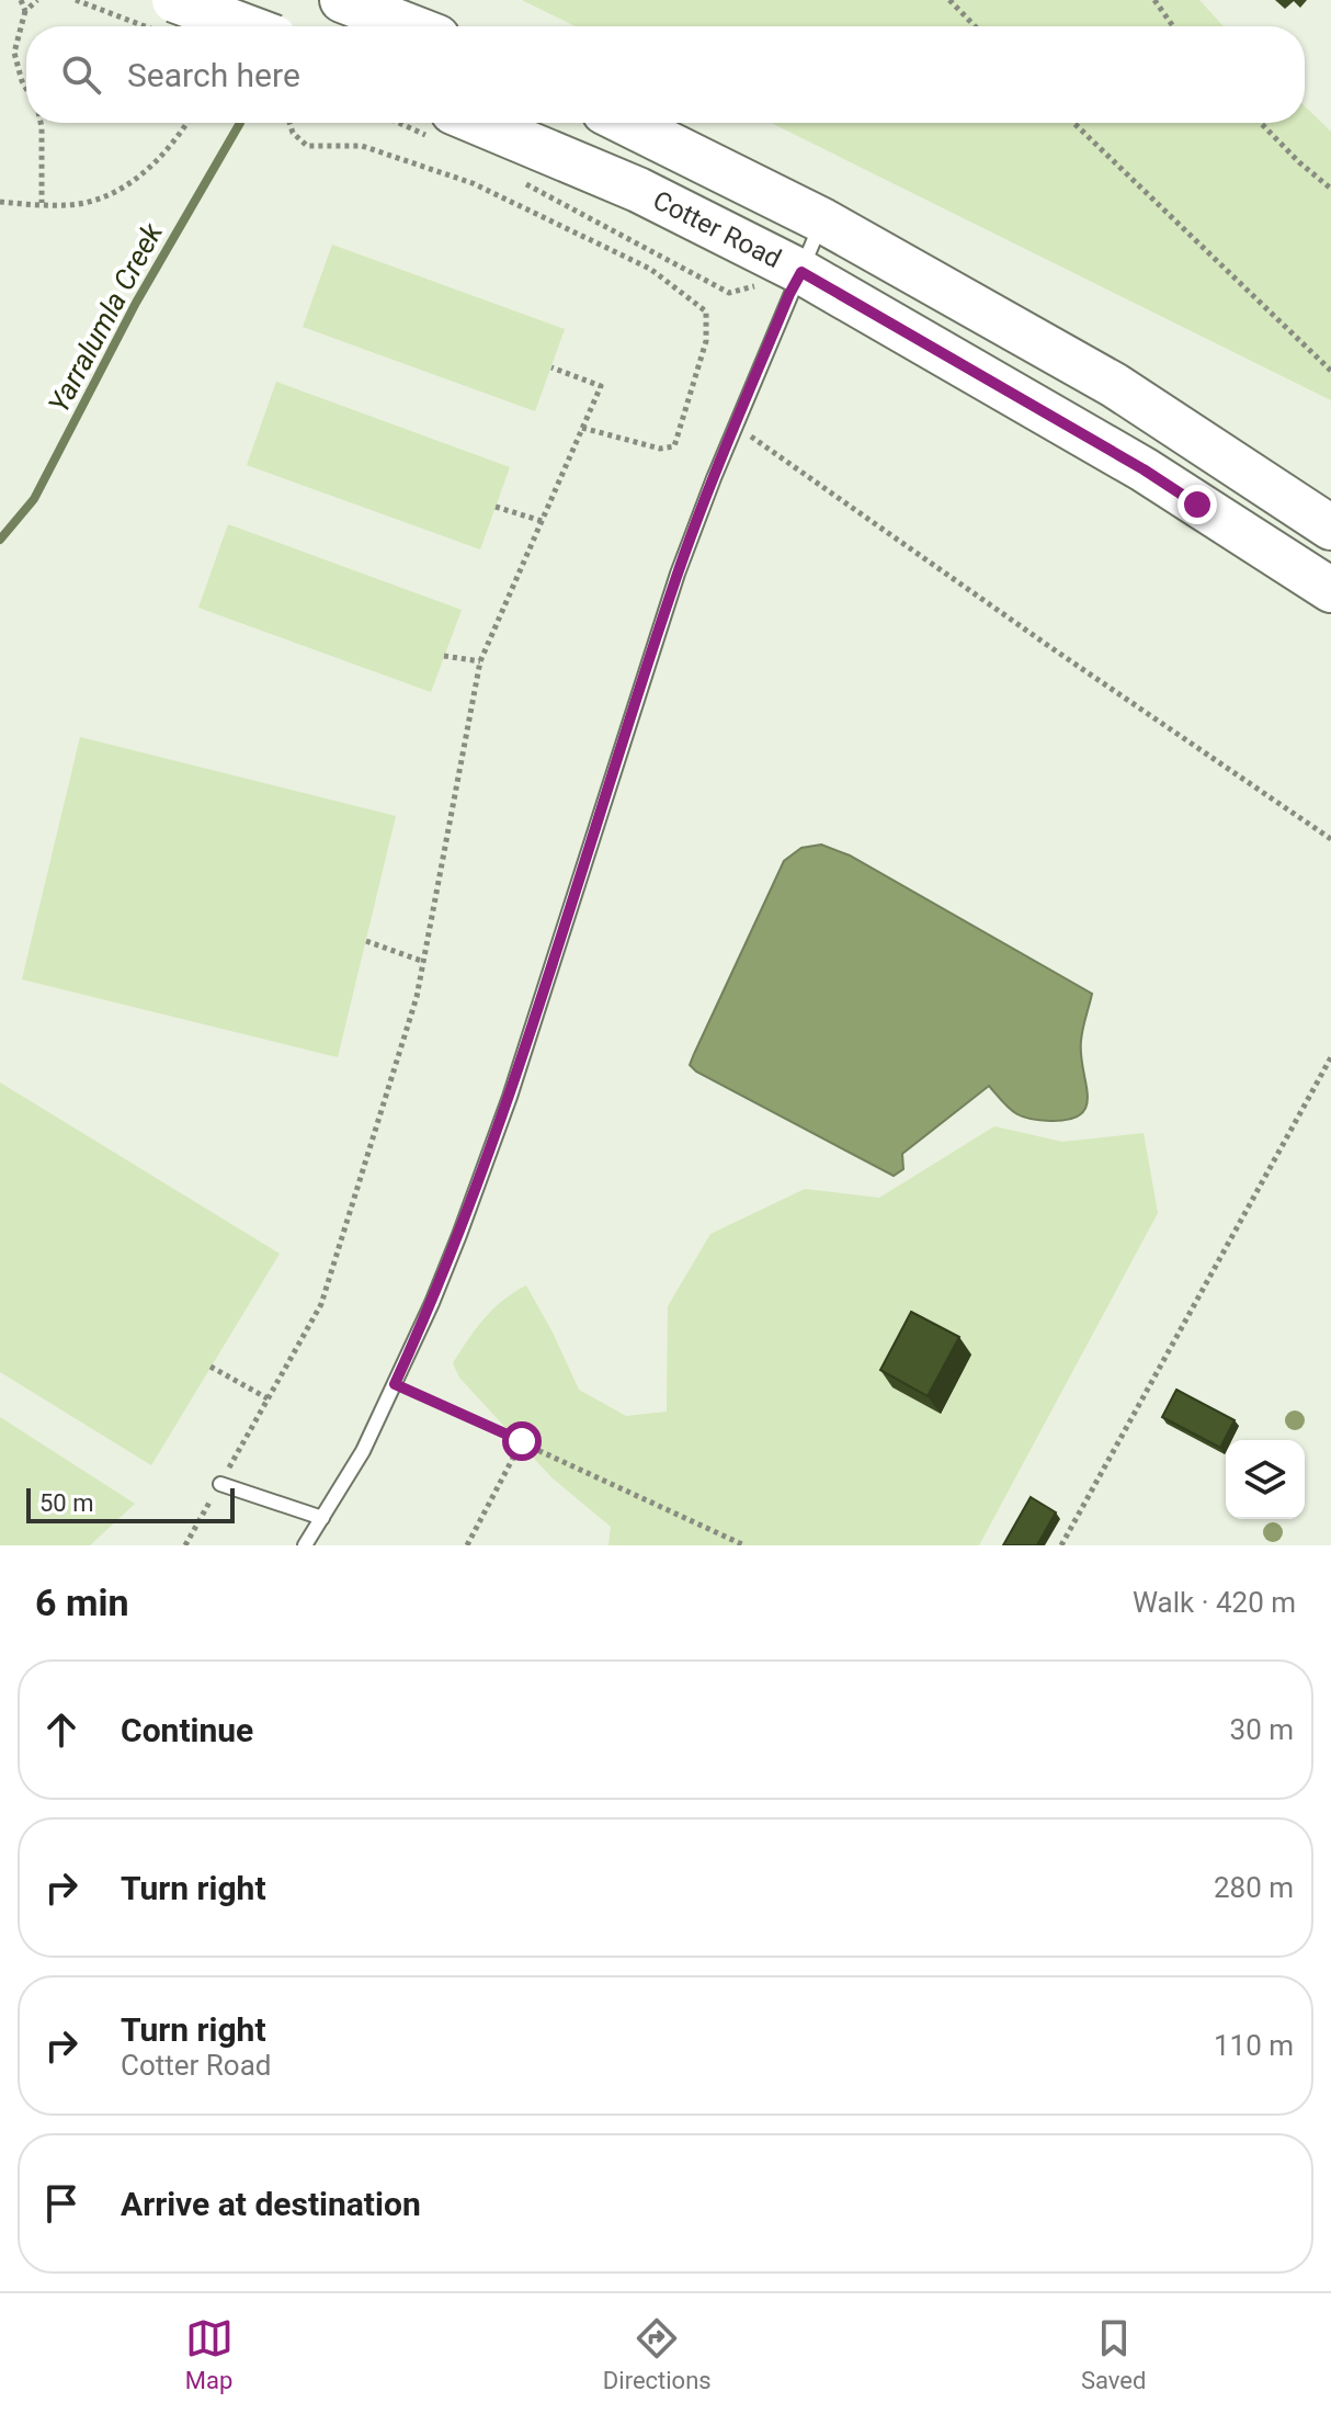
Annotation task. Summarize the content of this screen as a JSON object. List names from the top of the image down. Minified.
{"streets":{"main road":["Cotter Road"]},"water":["Yarralumla Creek"],"scale_bar":"50 m","page":{"search":"Search here","scale":"50 m","heading":["6 min","Walk · 420 m"],"list":[["Continue","30 m"],["Turn right","280 m"],["Turn right","Cotter Road","110 m"],"Arrive at destination"],"nav":["Map","Directions","Saved"]}}
